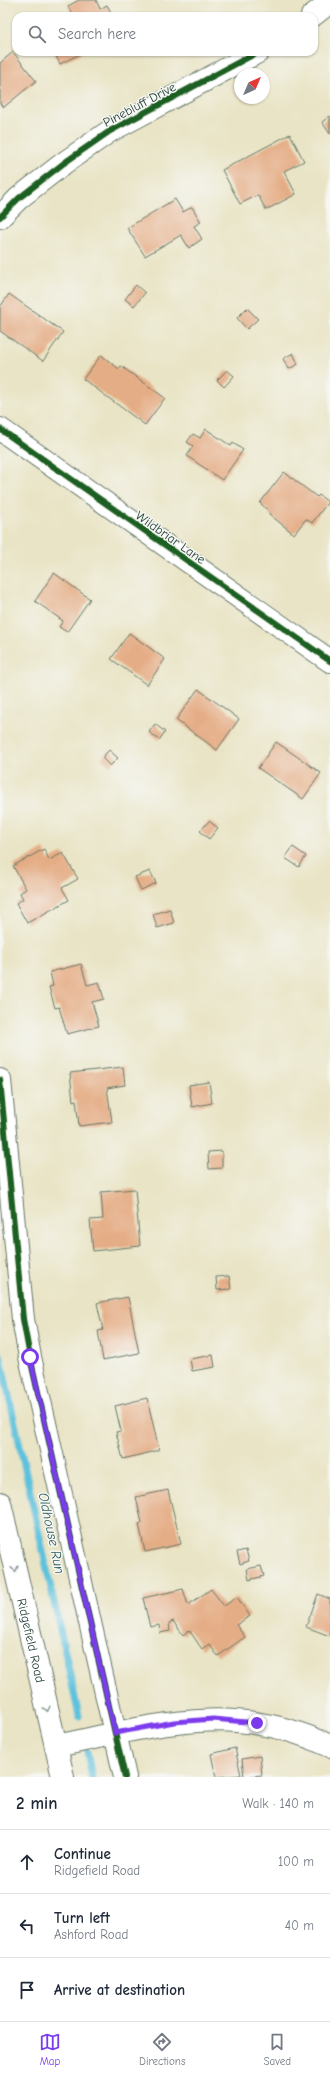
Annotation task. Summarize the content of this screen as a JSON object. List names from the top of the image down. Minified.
{"streets":{"street":["Pinebluff Drive","Wildbriar Lane","Ridgefield Road"]},"water":["Oldhouse Run"],"north":"top right","page":{"search":"Search here","heading":["2 min","Walk · 140 m"],"list":[["Continue","Ridgefield Road","100 m"],["Turn left","Ashford Road","40 m"],"Arrive at destination"],"nav":["Map","Directions","Saved"]}}
